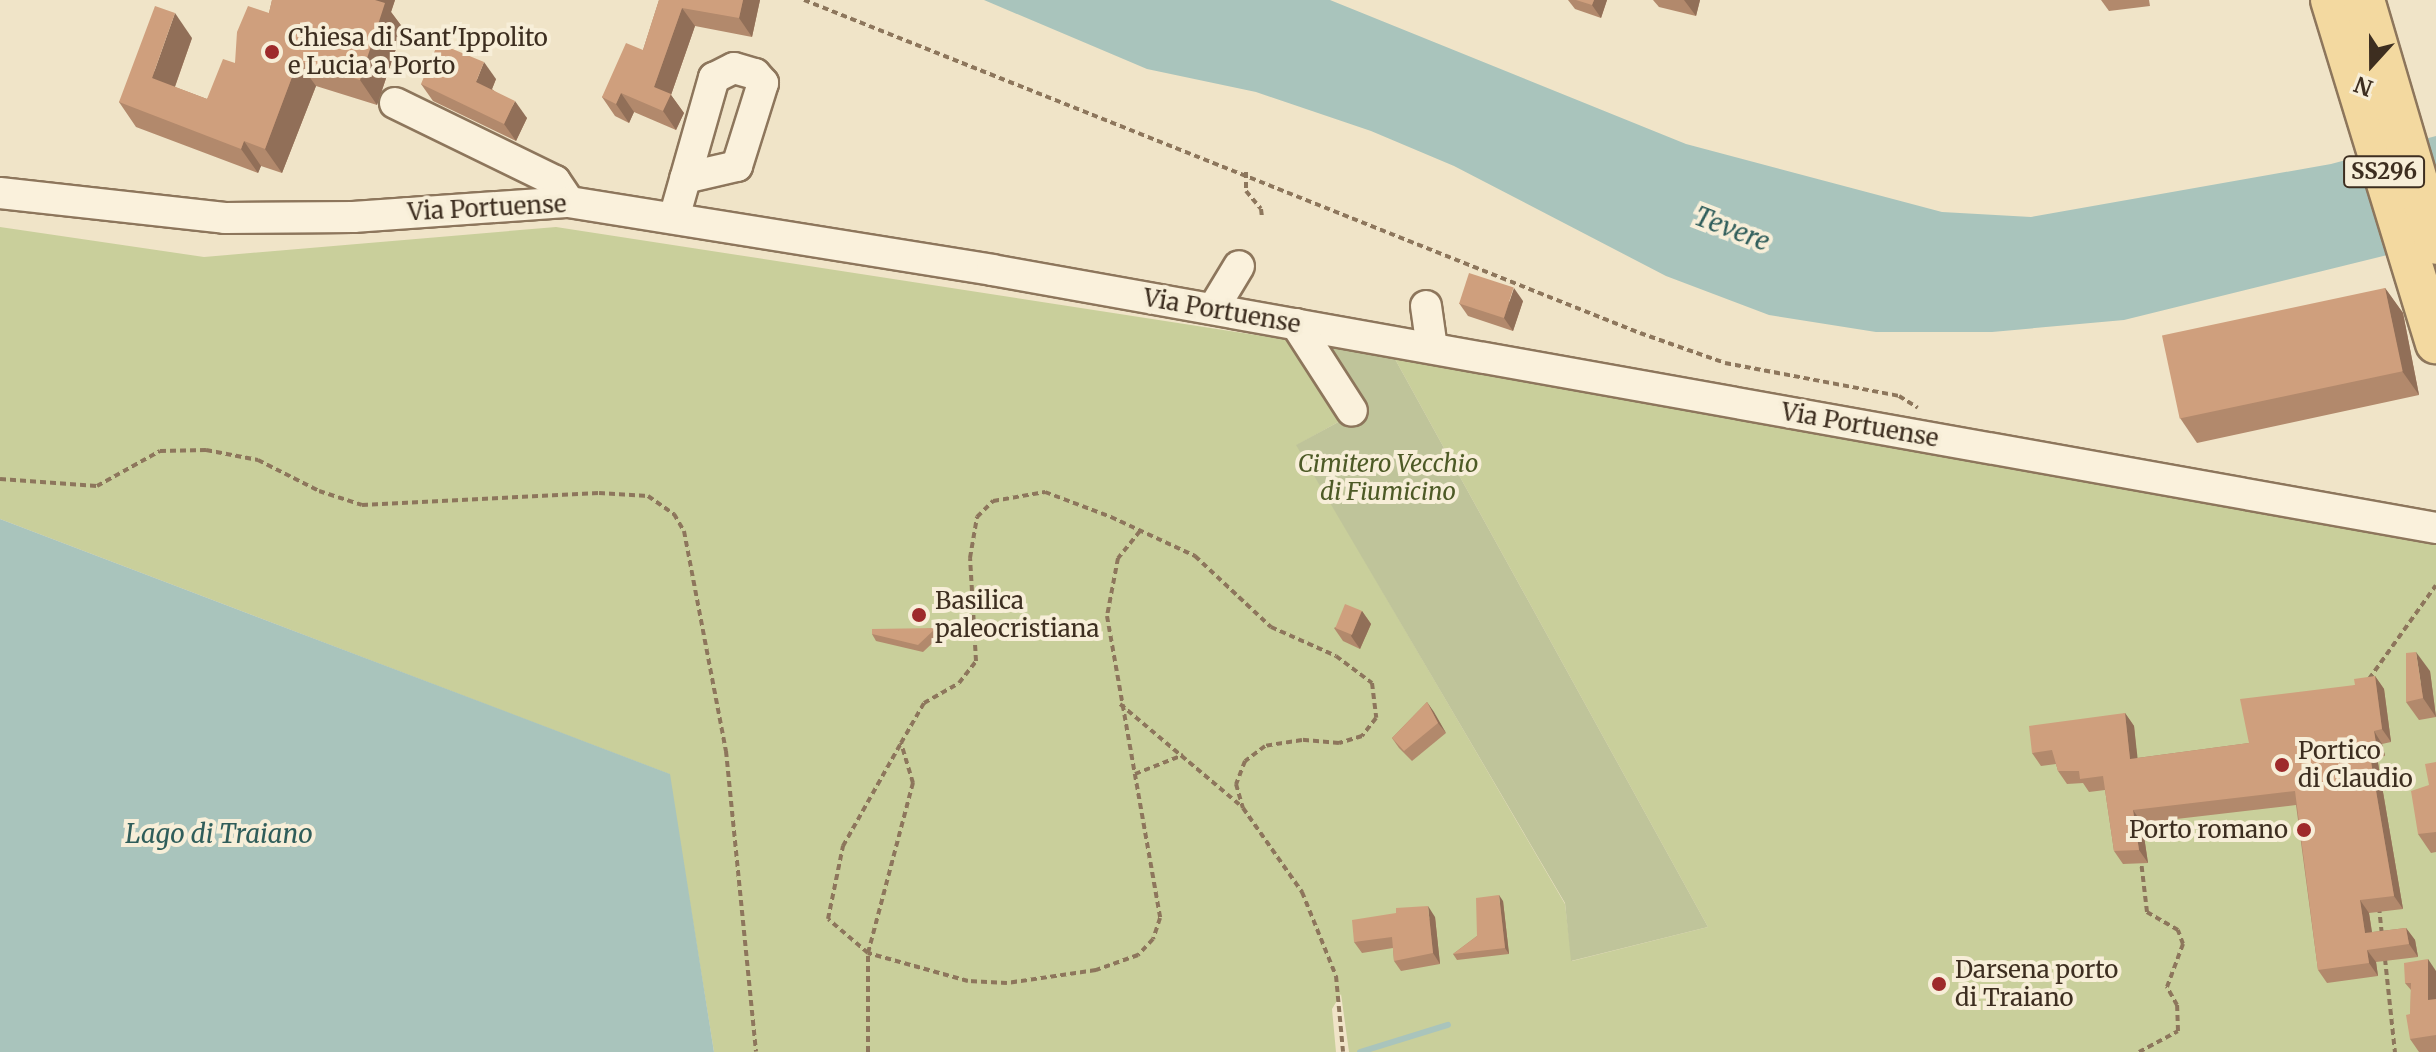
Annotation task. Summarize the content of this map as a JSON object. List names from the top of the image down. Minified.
{"streets":{"main road":["SS296"],"street":["Via Portuense"]},"water":["Tevere","Lago di Traiano"],"parks":["Cimitero Vecchio di Fiumicino"],"places":["Chiesa di Sant'Ippolito e Lucia a Porto","Basilica paleocristiana","Portico di Claudio","Porto romano","Darsena porto di Traiano"],"north":"bottom"}
